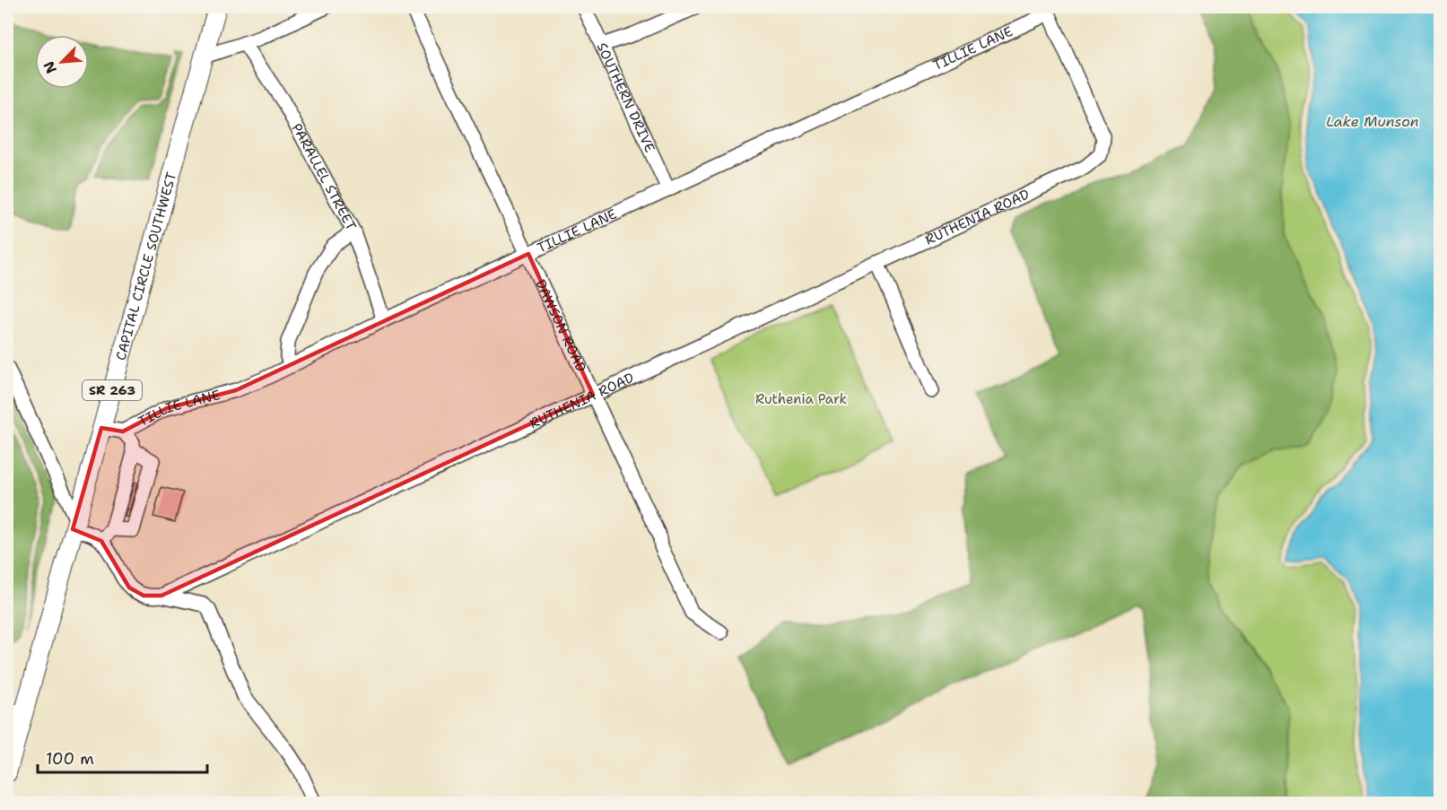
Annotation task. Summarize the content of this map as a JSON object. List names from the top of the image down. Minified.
{"streets":{"main road":["CAPITAL CIRCLE SOUTHWEST","SR 263"],"street":["TILLIE LANE","SOUTHERN DRIVE","PARALLEL STREET","RUTHENIA ROAD","DAWSON ROAD"]},"crossings":[["TILLIE LANE","SOUTHERN DRIVE"],["TILLIE LANE","PARALLEL STREET"],["TILLIE LANE","RUTHENIA ROAD"],["TILLIE LANE","CAPITAL CIRCLE SOUTHWEST"],["TILLIE LANE","DAWSON ROAD"],["RUTHENIA ROAD","DAWSON ROAD"]],"water":["Lake Munson"],"parks":["Ruthenia Park"],"scale_bar":"100 m","north":"bottom left"}
